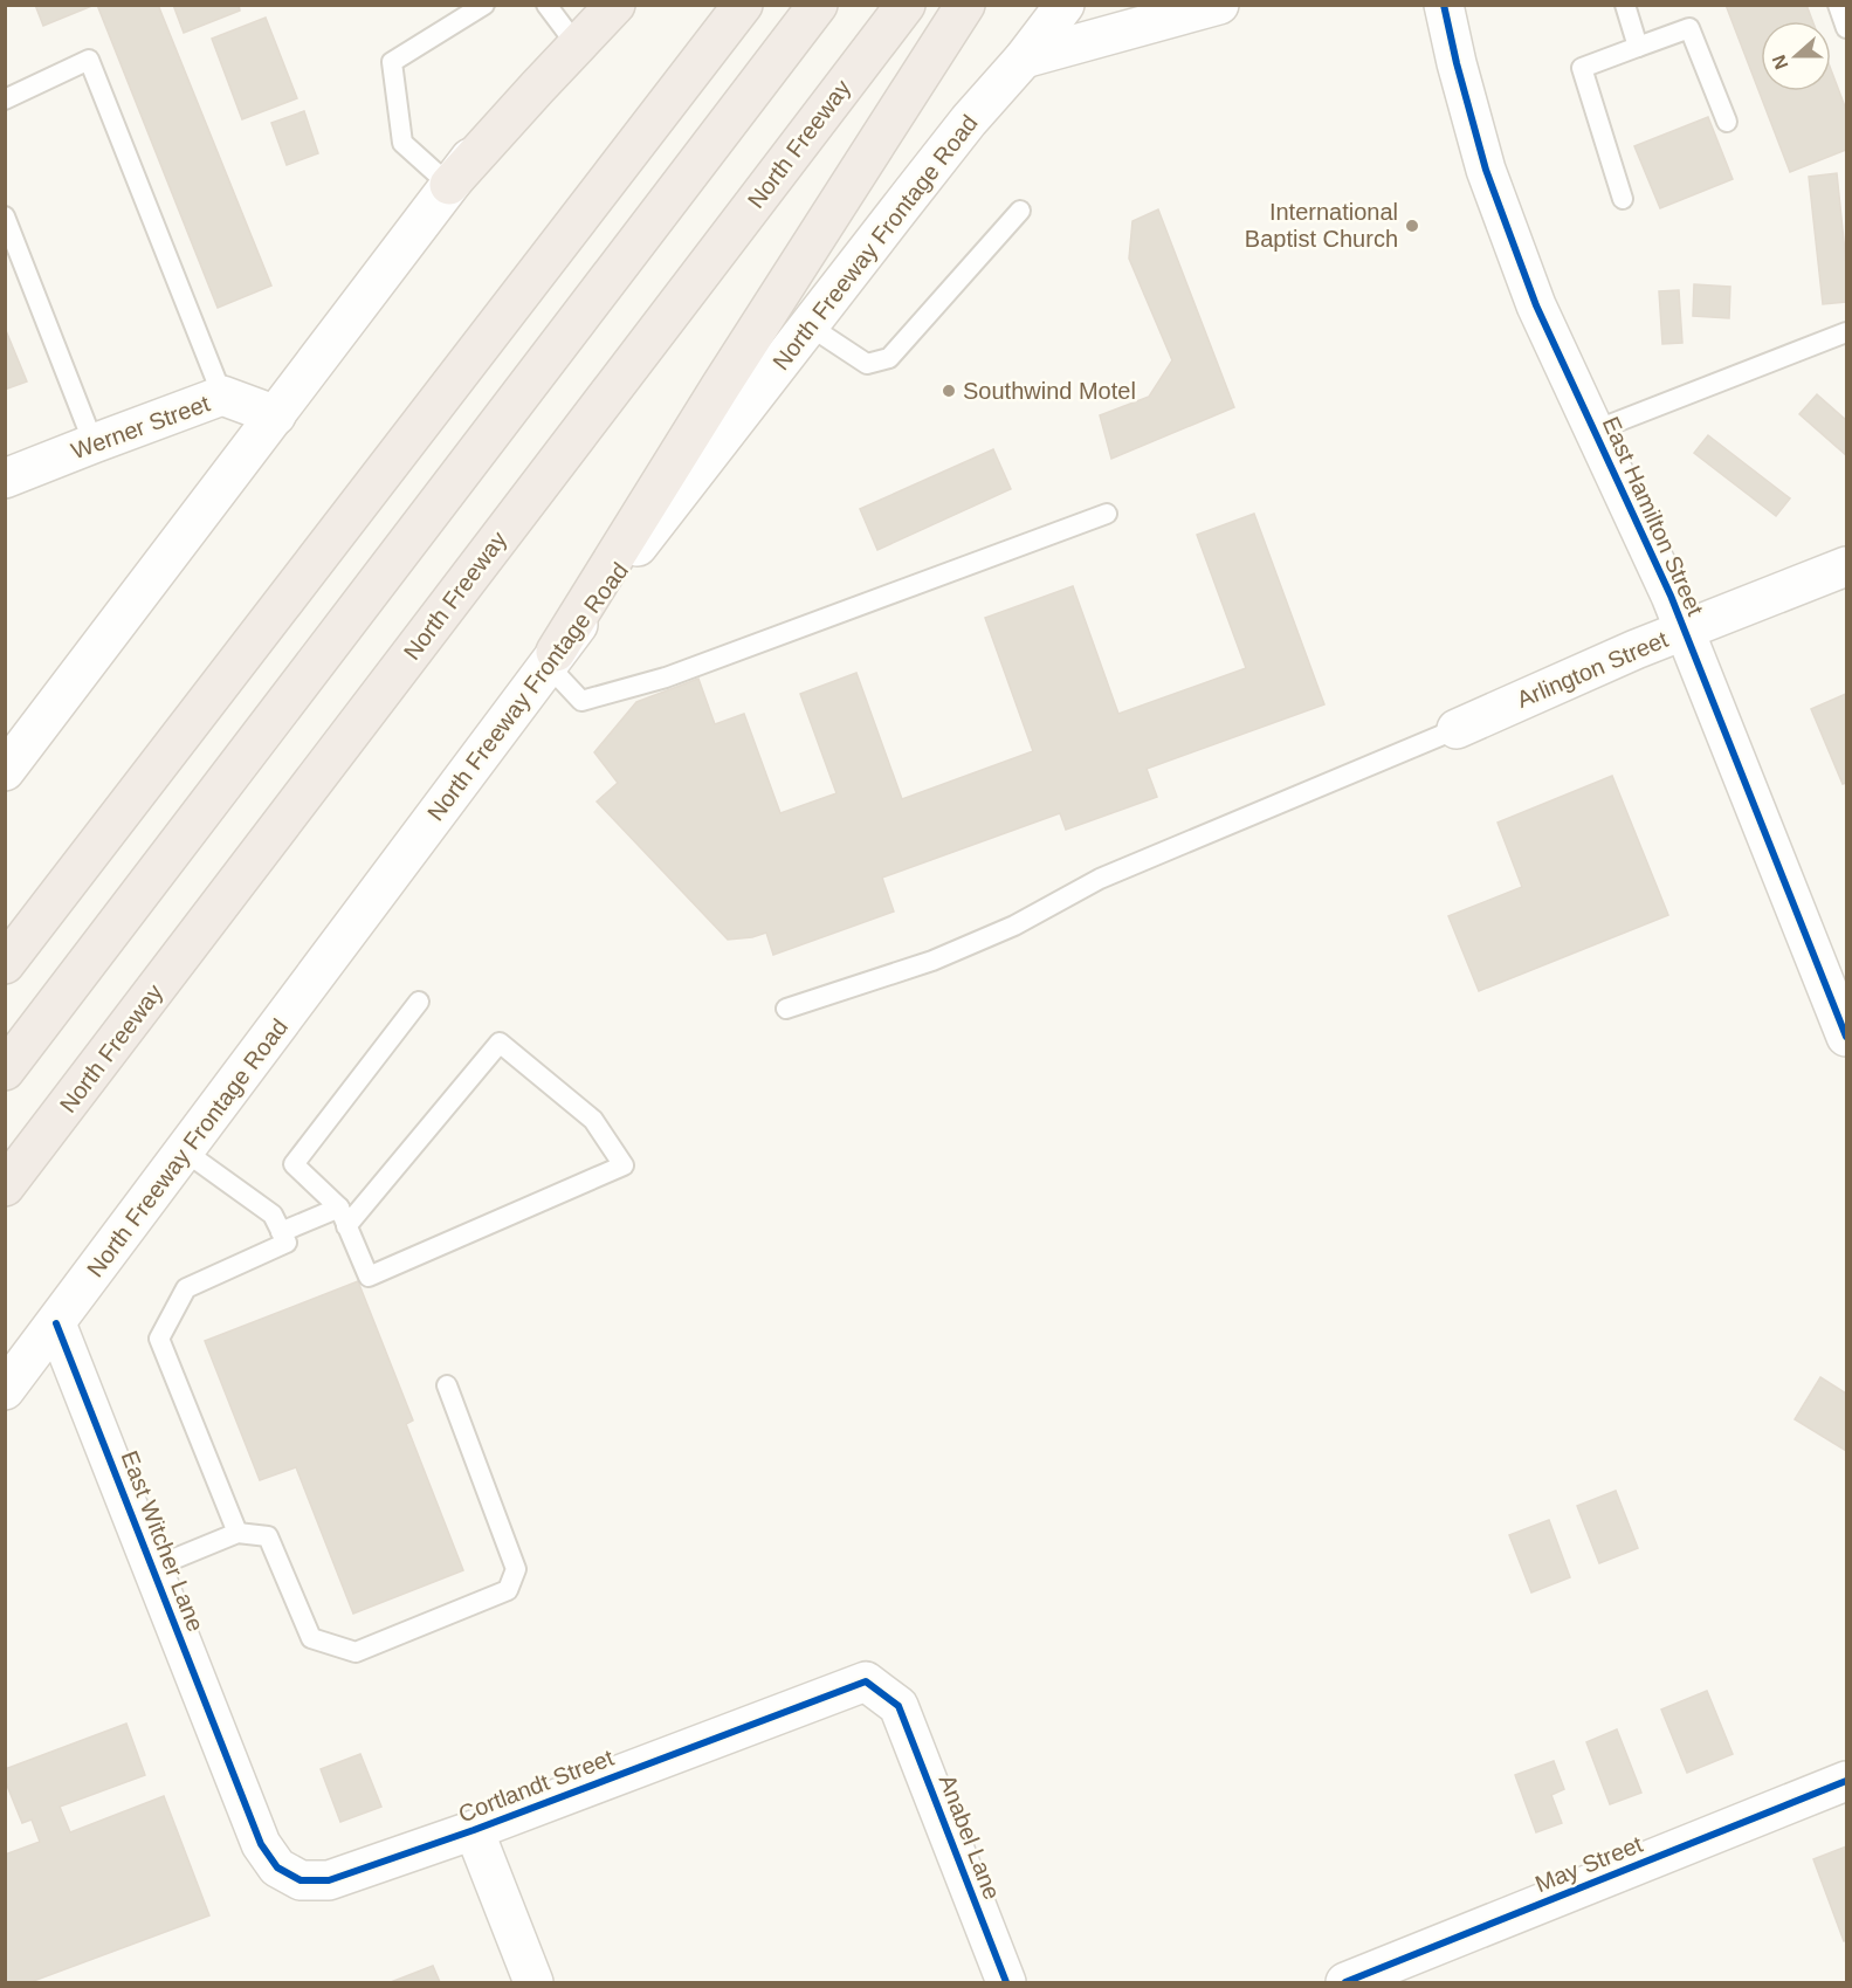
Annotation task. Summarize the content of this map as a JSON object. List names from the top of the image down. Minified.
{"streets":{"highway":["North Freeway"],"street":["North Freeway Frontage Road","Werner Street","East Hamilton Street","Arlington Street","East Witcher Lane","Cortlandt Street","Anabel Lane","May Street"]},"crossings":[["North Freeway Frontage Road","East Witcher Lane"],["East Hamilton Street","Arlington Street"],["East Witcher Lane","Cortlandt Street"],["Cortlandt Street","Anabel Lane"]],"places":["International Baptist Church","Southwind Motel"],"north":"left"}
